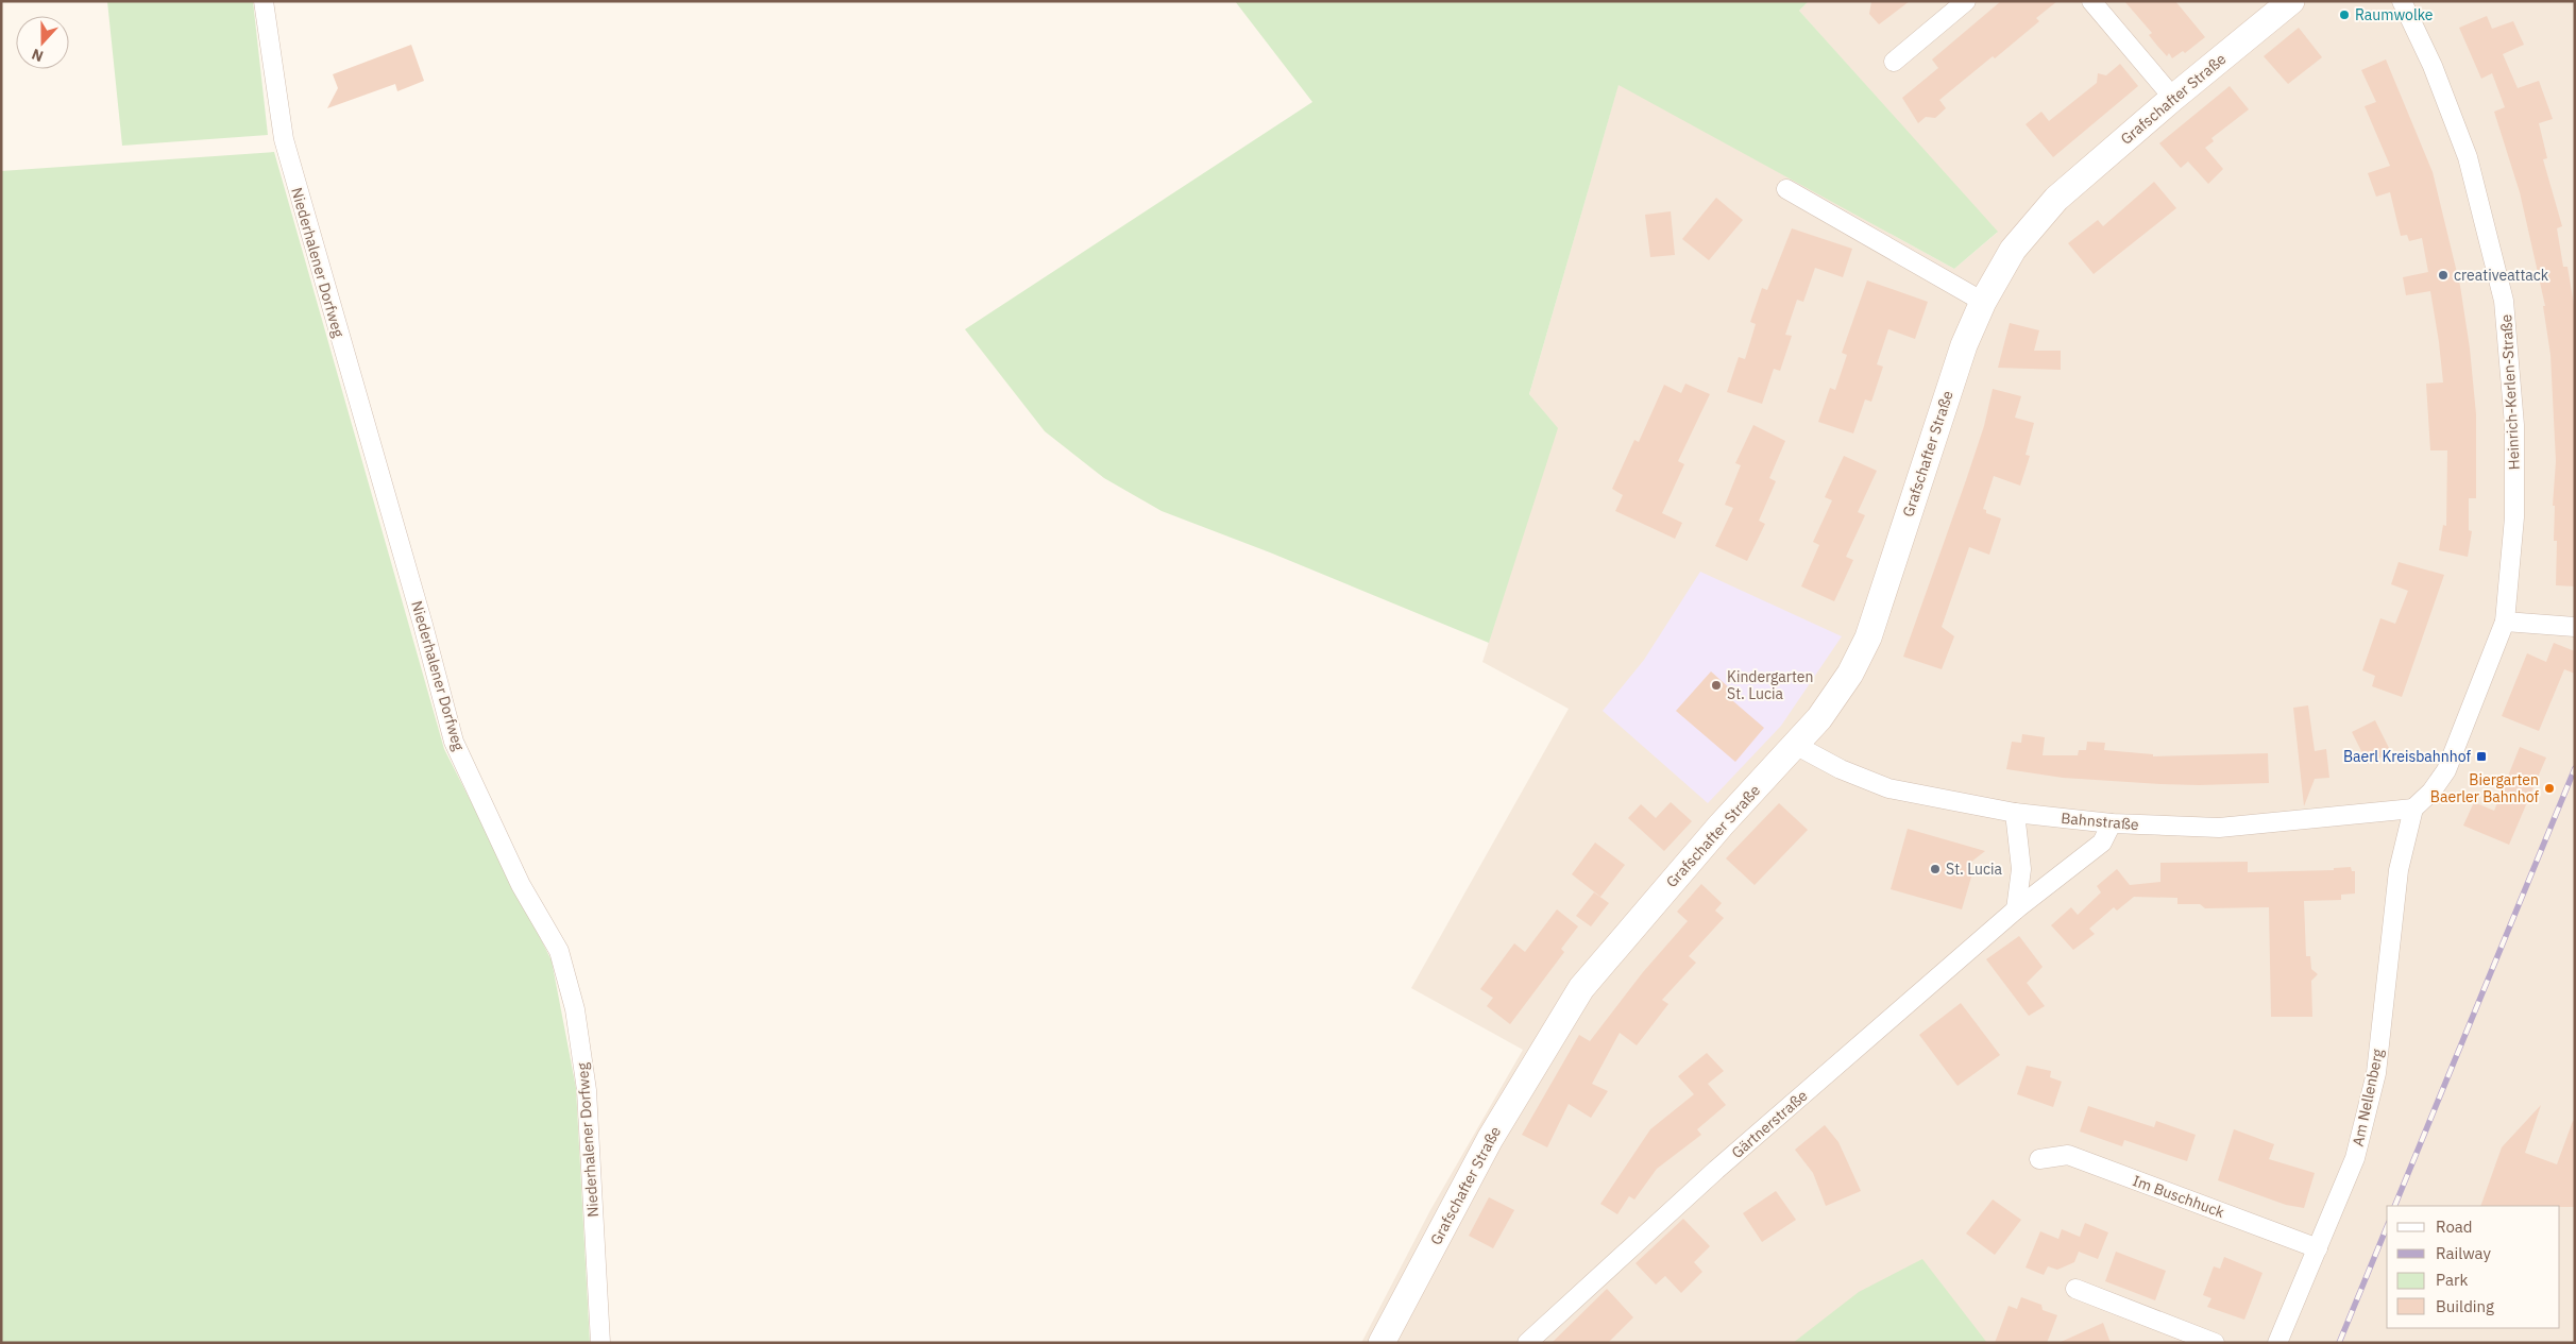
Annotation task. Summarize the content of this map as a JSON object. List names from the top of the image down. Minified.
{"streets":{"main road":["Grafschafter Straße"],"street":["Niederhalener Dorfweg","Heinrich-Kerlen-Straße","Bahnstraße","Am Nellenberg","Gärtnerstraße","Im Buschhuck"]},"crossings":[["Grafschafter Straße","Bahnstraße"],["Heinrich-Kerlen-Straße","Bahnstraße"],["Heinrich-Kerlen-Straße","Am Nellenberg"],["Bahnstraße","Am Nellenberg"],["Bahnstraße","Gärtnerstraße"],["Am Nellenberg","Im Buschhuck"]],"places":{"other":["Raumwolke","creativeattack","Kindergarten St. Lucia","Biergarten Baerler Bahnhof","St. Lucia"],"transit":["Baerl Kreisbahnhof"]},"legend":["Road","Railway","Park","Building"],"north":"bottom"}
